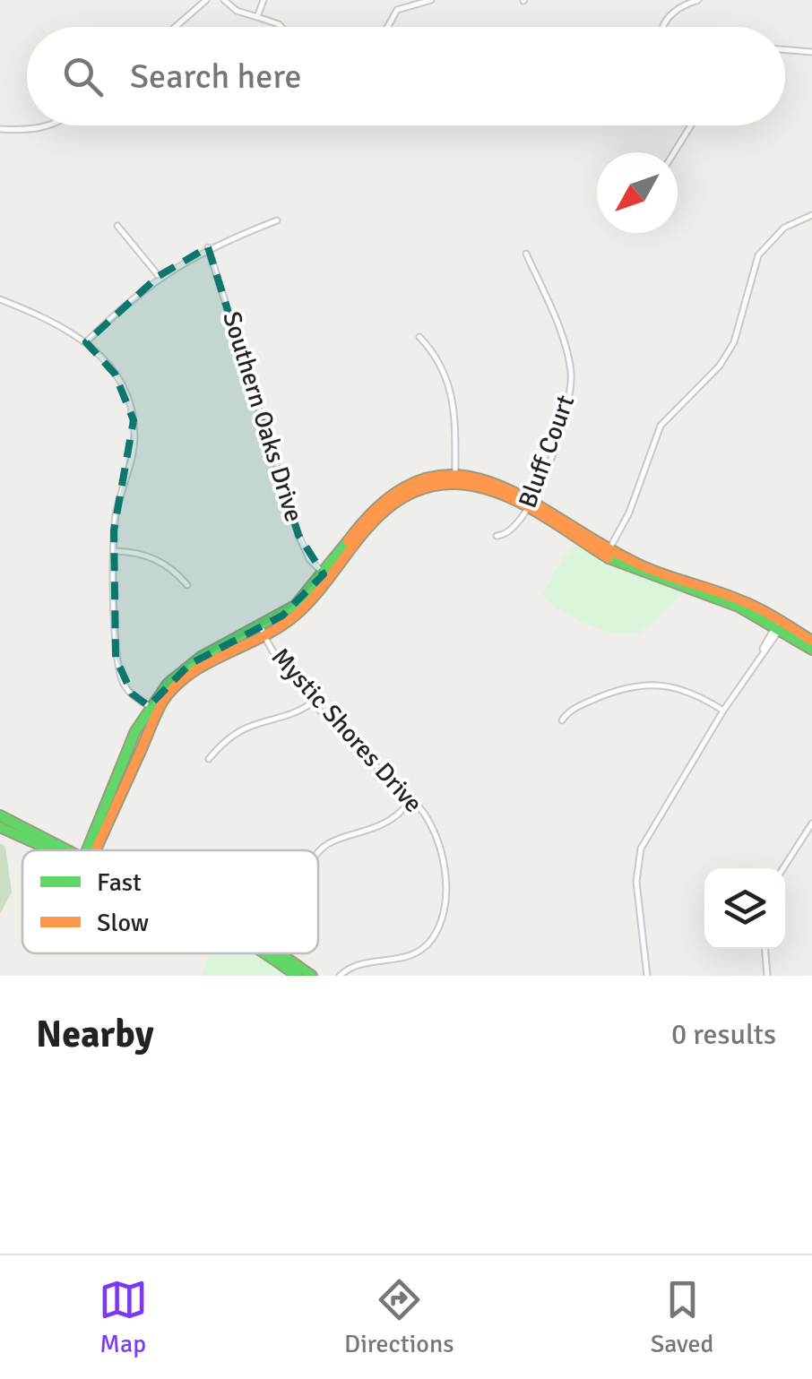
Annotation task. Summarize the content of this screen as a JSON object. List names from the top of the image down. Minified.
{"streets":{"street":["Southern Oaks Drive","Bluff Court","Mystic Shores Drive"]},"legend":["Fast","Slow"],"north":"bottom left","page":{"search":"Search here","heading":["Nearby","0 results"],"nav":["Map","Directions","Saved"]}}
